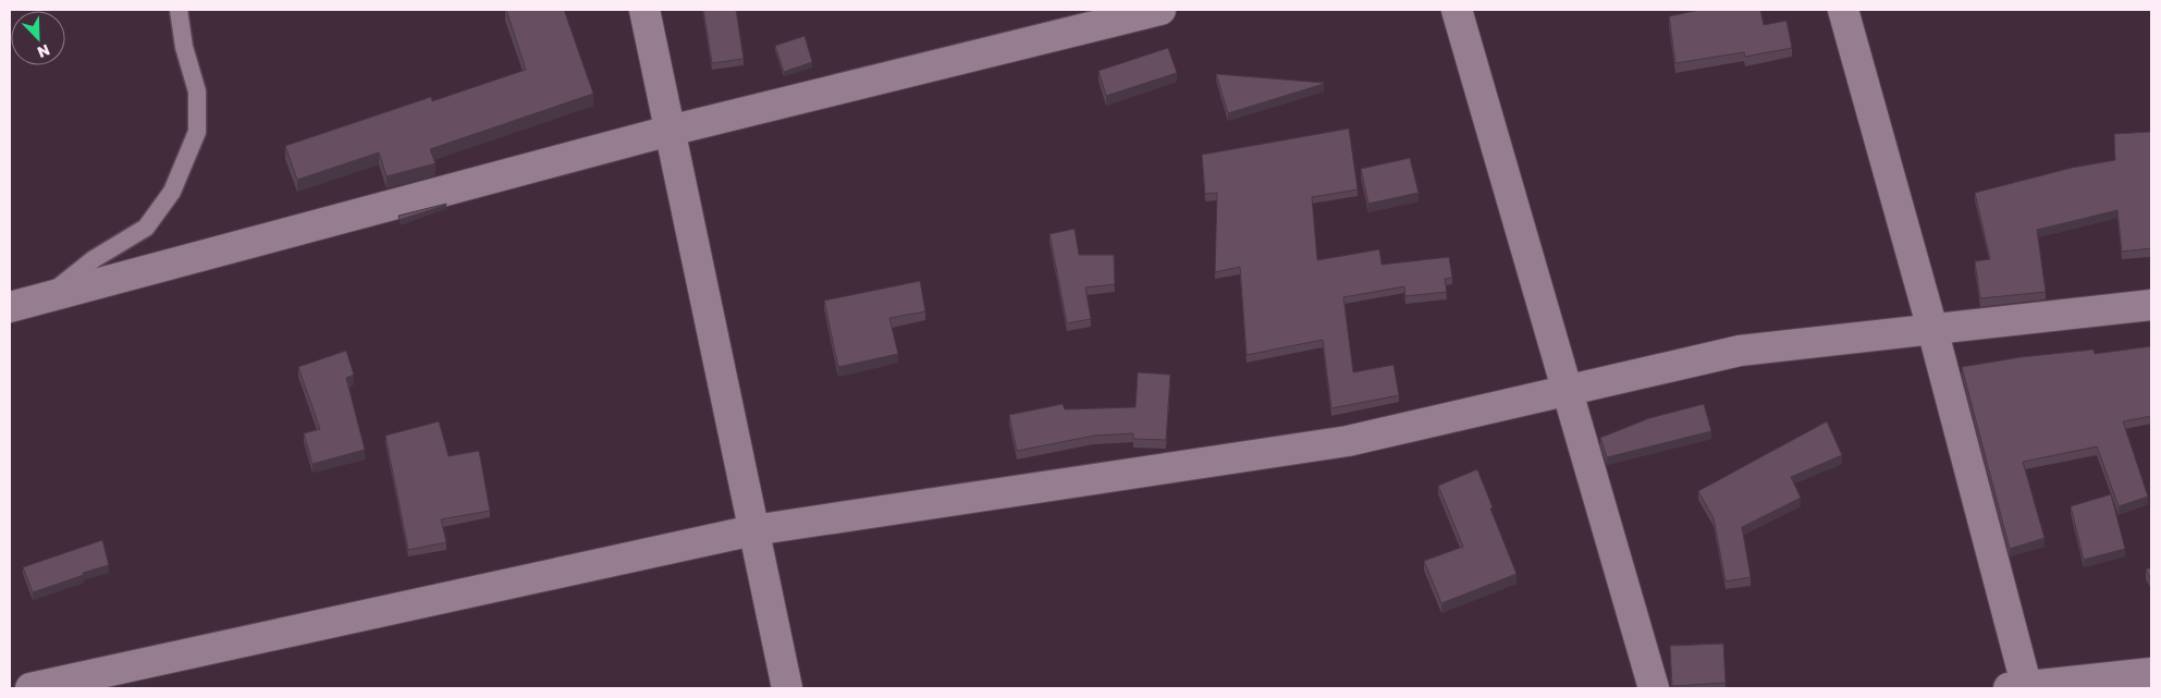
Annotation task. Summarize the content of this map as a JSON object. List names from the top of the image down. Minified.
{"north":"bottom right"}
